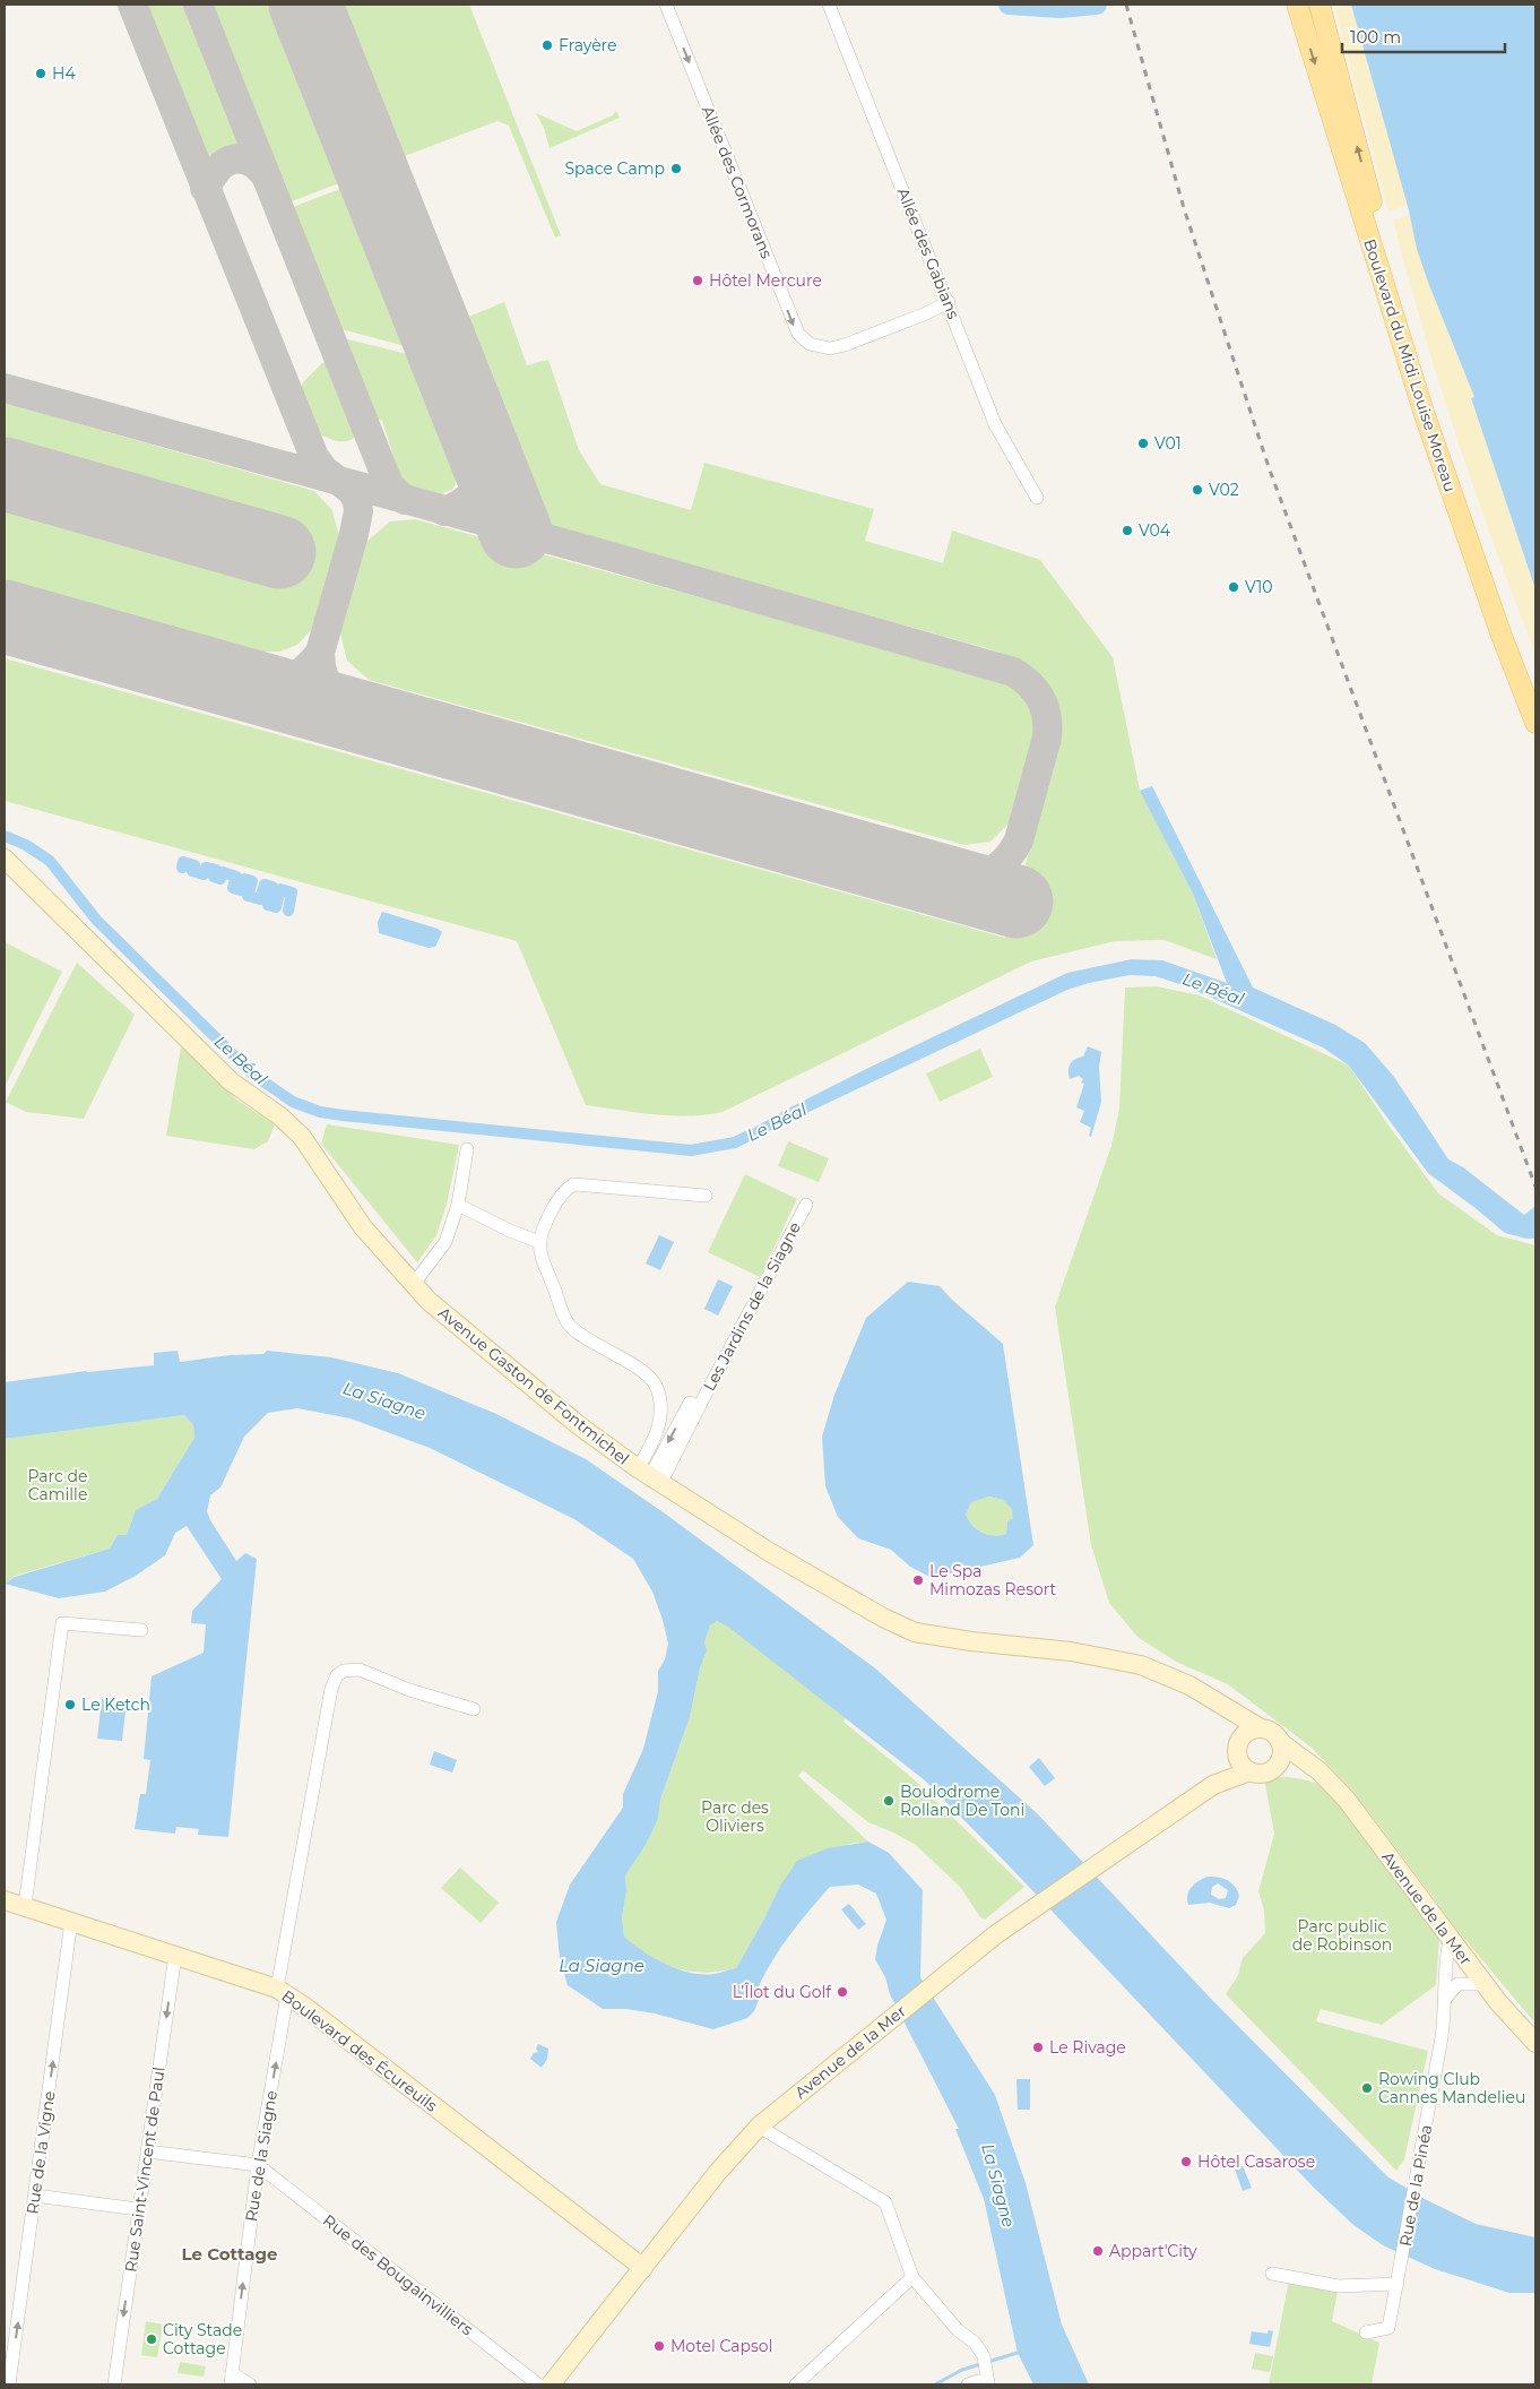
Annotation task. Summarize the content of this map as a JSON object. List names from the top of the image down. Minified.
{"streets":{"main road":["Boulevard du Midi Louise Moreau","Avenue Gaston de Fontmichel","Avenue de la Mer","Boulevard des Écureuils"],"street":["Allée des Cormorans","Allée des Gabians","Les Jardins de la Siagne","Rue de la Vigne","Rue de la Siagne","Rue Saint-Vincent de Paul","Rue de la Pinéa","Rue des Bougainvilliers"]},"crossings":[["Allée des Cormorans","Allée des Gabians"],["Les Jardins de la Siagne","Avenue Gaston de Fontmichel"],["Avenue Gaston de Fontmichel","Avenue de la Mer"],["Avenue de la Mer","Boulevard des Écureuils"],["Avenue de la Mer","Rue de la Pinéa"],["Boulevard des Écureuils","Rue de la Vigne"],["Boulevard des Écureuils","Rue de la Siagne"],["Boulevard des Écureuils","Rue Saint-Vincent de Paul"],["Rue de la Siagne","Rue des Bougainvilliers"]],"one_way":["Les Jardins de la Siagne","Rue de la Vigne","Rue de la Siagne","Rue Saint-Vincent de Paul"],"districts":["Le Cottage"],"water":["Le Béal","La Siagne"],"parks":["Parc de Camille","Parc des Oliviers","Parc public de Robinson"],"places":["Frayère","H4","Space Camp","Hôtel Mercure","V01","V02","V04","V10","Le Spa Mimozas Resort","Le Ketch","Boulodrome Rolland De Toni","L’Îlot du Golf","Le Rivage","Rowing Club Cannes Mandelieu","Hôtel Casarose","Appart'City","City Stade Cottage","Motel Capsol"],"scale_bar":"100 m"}
